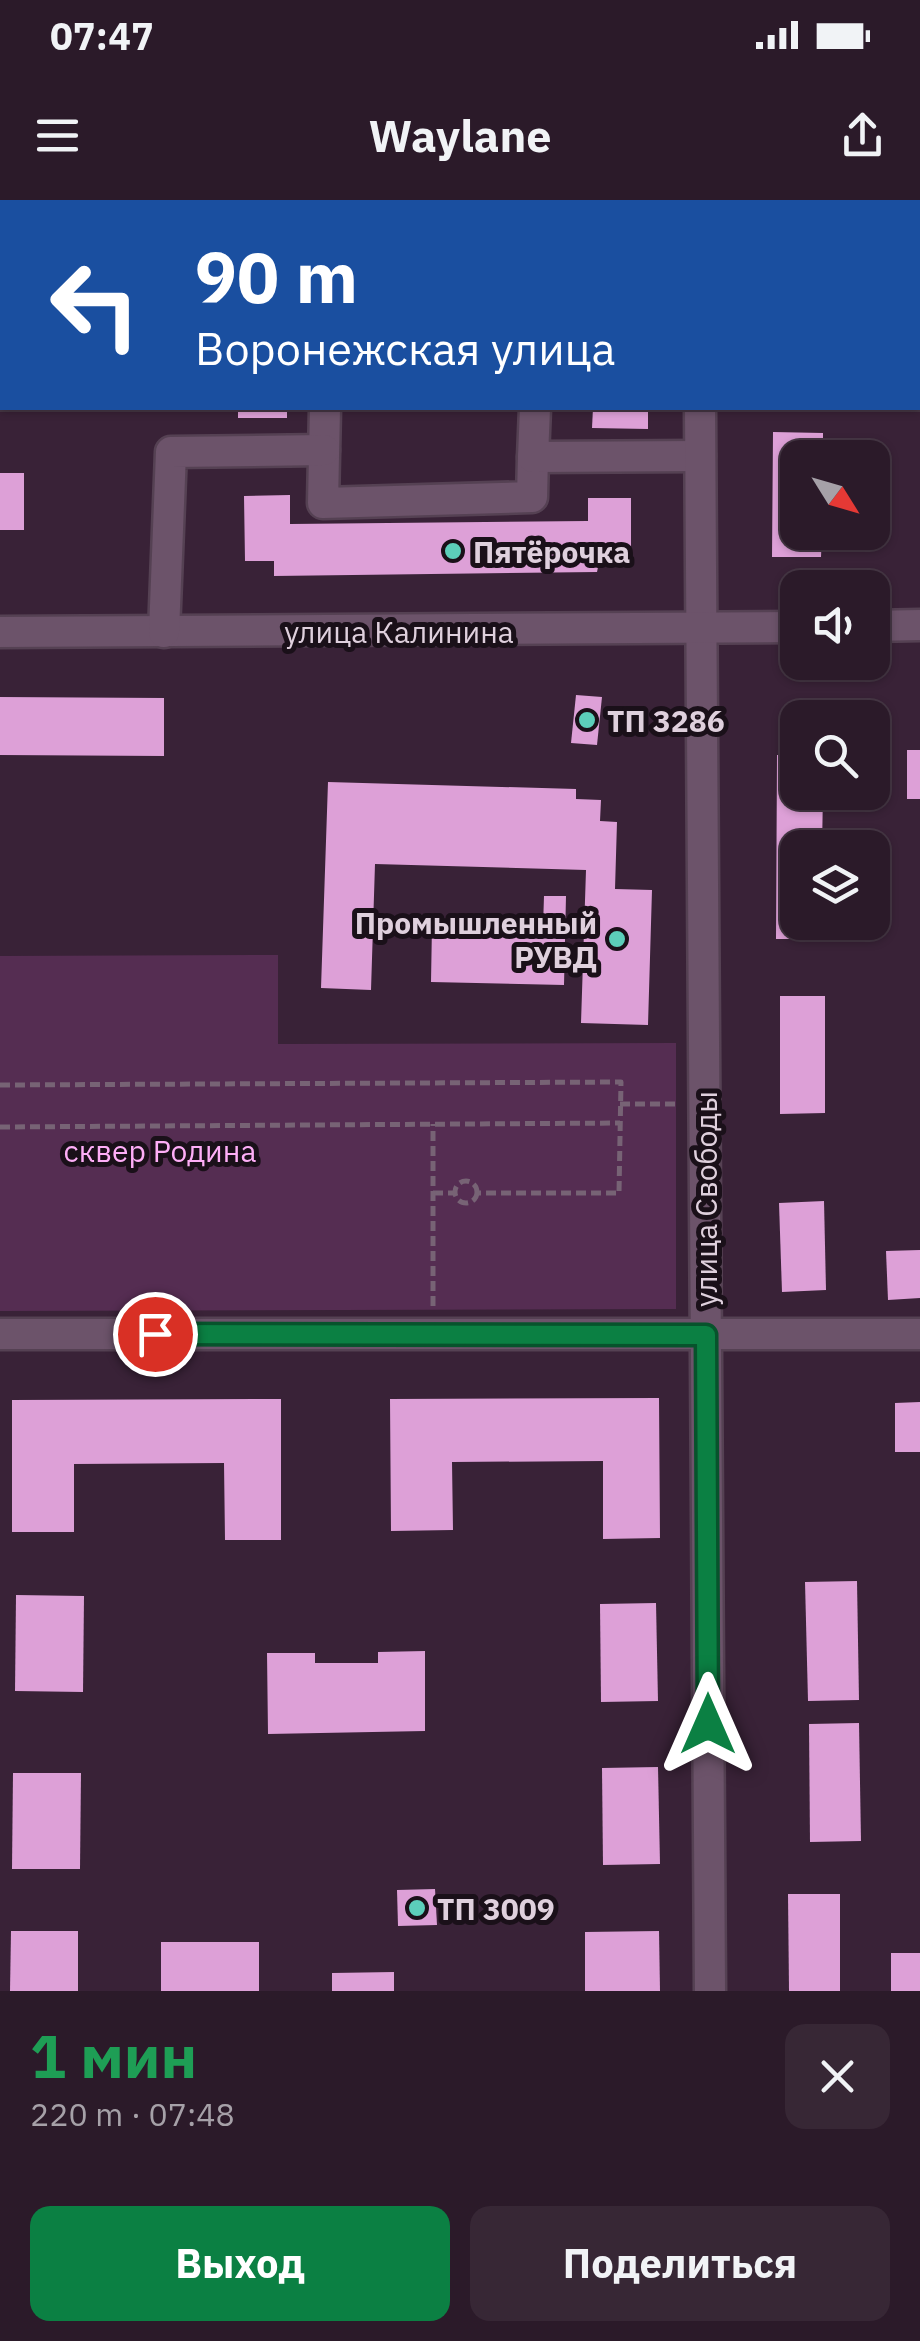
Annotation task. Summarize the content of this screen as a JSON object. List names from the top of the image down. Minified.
{"streets":{"street":["улица Калинина","улица Свободы"]},"crossings":[["улица Калинина","улица Свободы"]],"parks":["сквер Родина"],"places":["Пятёрочка","ТП 3286","Промышленный РУВД","ТП 3009"],"north":"bottom right","page":{"status":"07:47","header":"Waylane","turn":["90 m","Воронежская улица"],"heading":["1 мин","220 m · 07:48"],"buttons":["Выход","Поделиться"]}}
